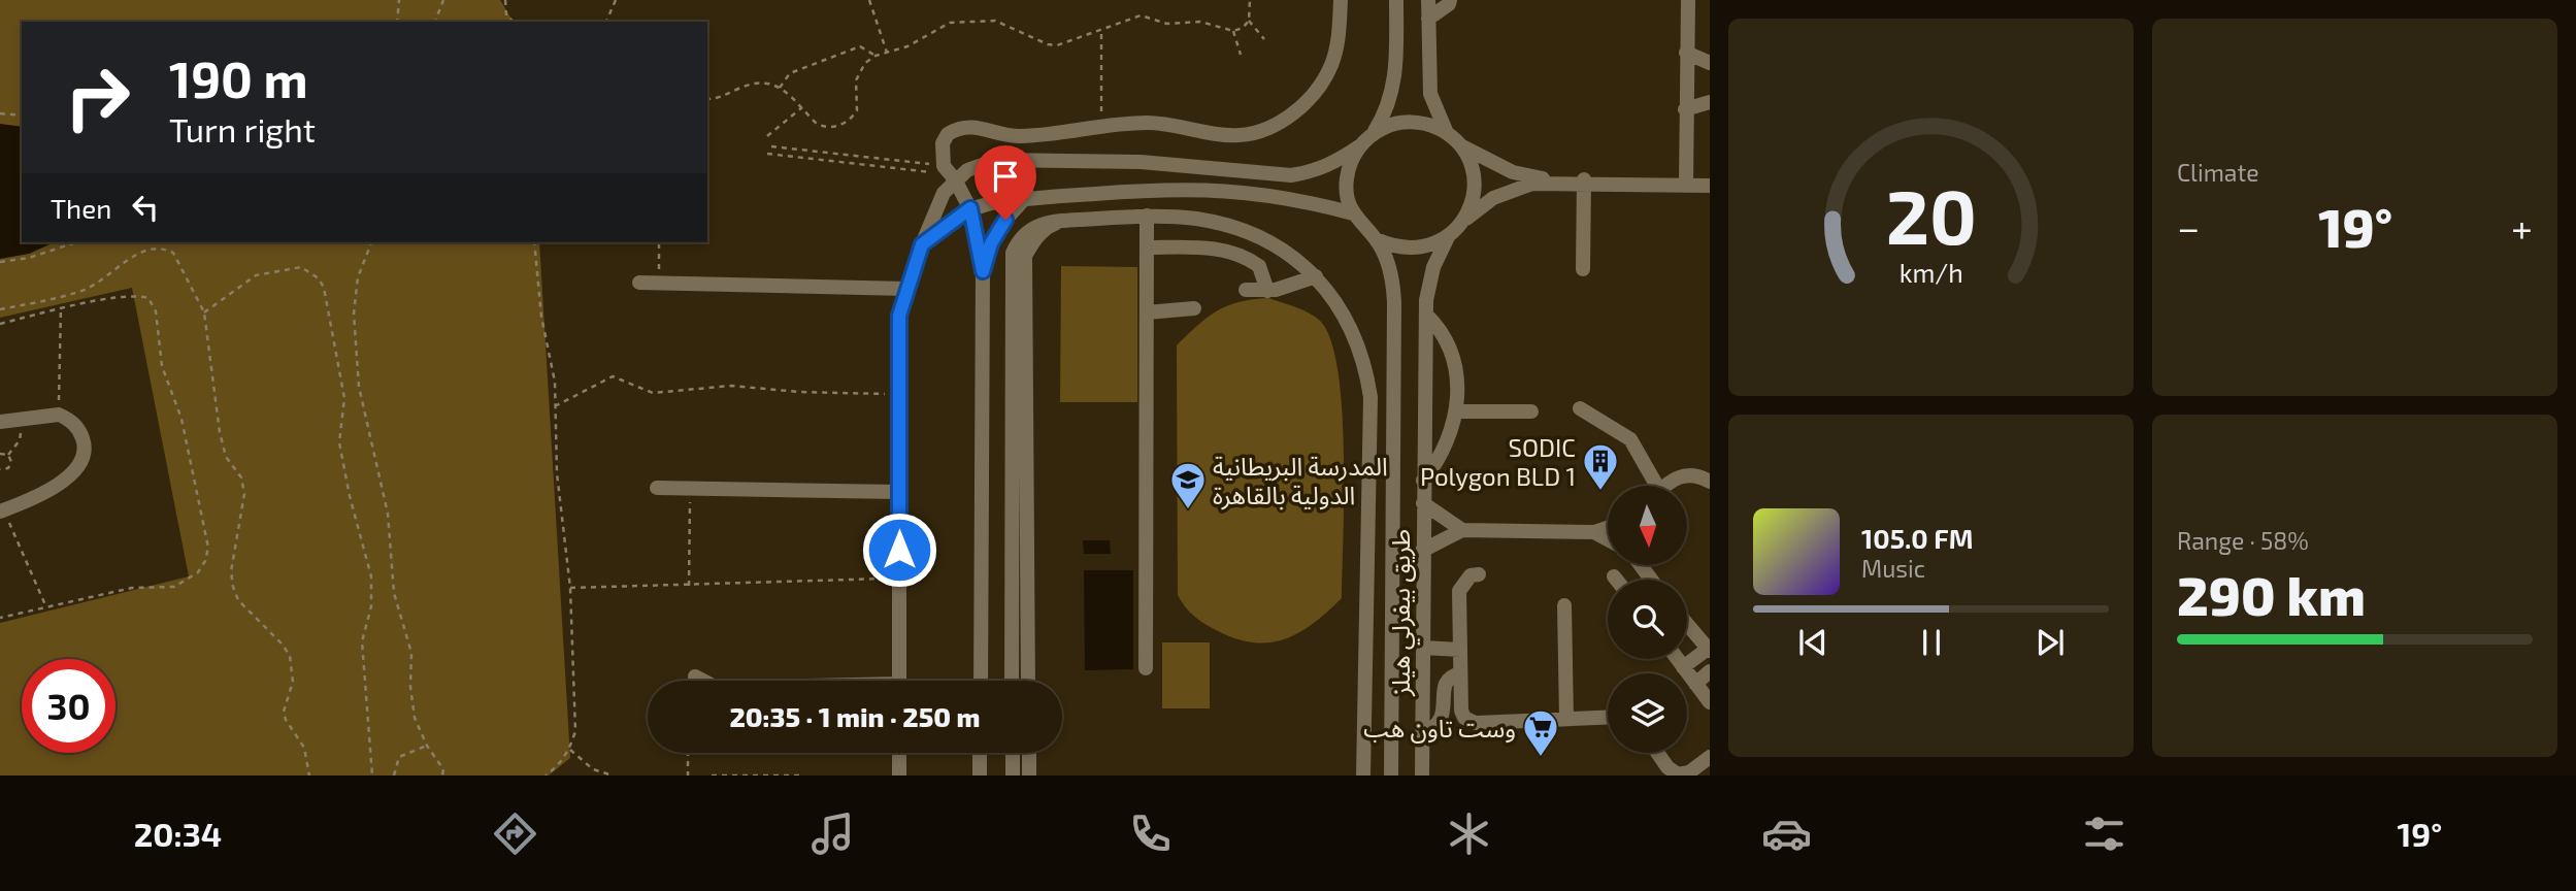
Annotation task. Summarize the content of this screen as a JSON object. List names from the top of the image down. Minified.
{"streets":{"street":["طريق بيفرلي هيلز"]},"places":{"building":["SODIC Polygon BLD 1"],"school or university":["المدرسة البريطانية الدولية بالقاهرة"],"supermarket":["وست تاون هب"]},"north":"bottom","page":{"tile":["Climate",["Range · 58%","290 km"]],"turn":["190 m","Turn right"],"then":"Then","heat":["−","19°","+"],"song":["105.0 FM","Music"],"limit":"30","trip":"20:35 · 1 min · 250 m","tabs":["20:34","19°"],"gauge":["20","km/h"]}}
